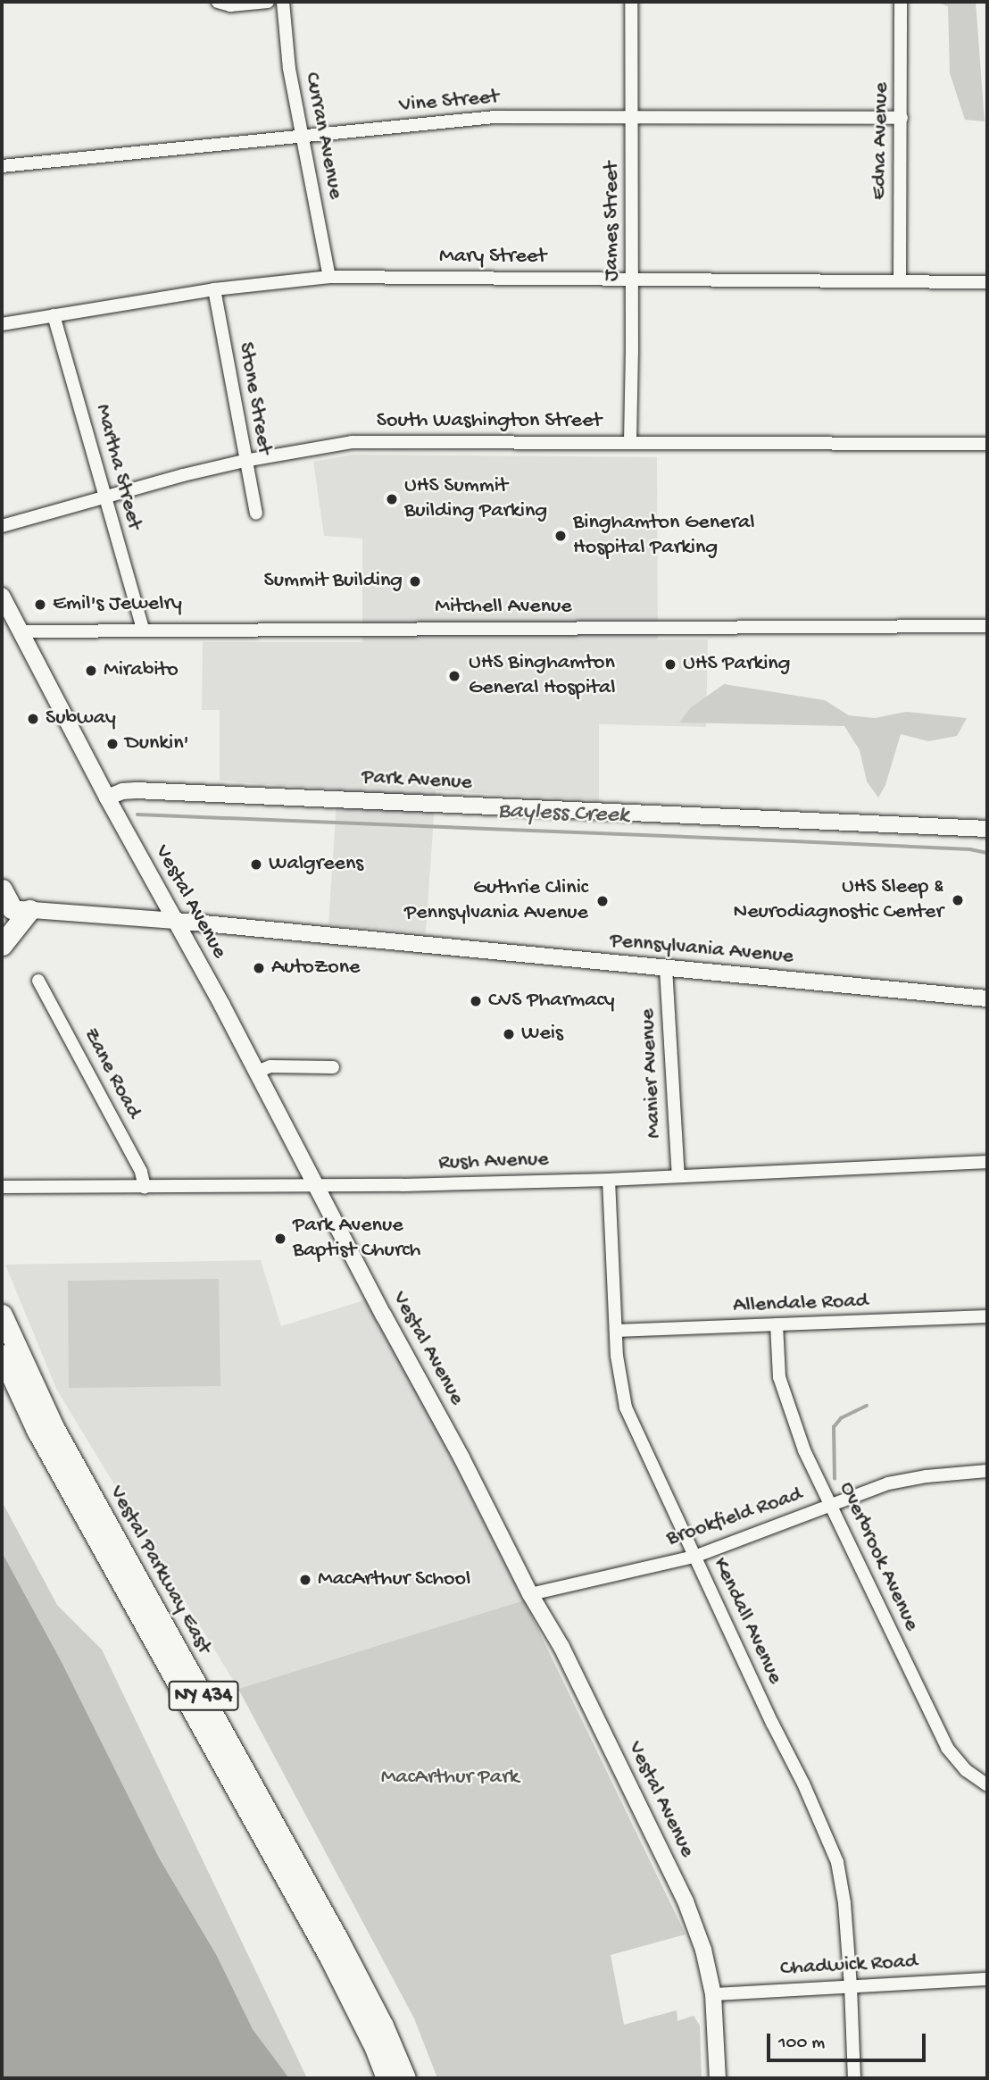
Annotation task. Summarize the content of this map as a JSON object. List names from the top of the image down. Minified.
{"streets":{"main road":["Vestal Parkway East","NY 434"],"street":["Vine Street","Curran Avenue","Edna Avenue","James Street","Mary Street","Stone Street","South Washington Street","Martha Street","Mitchell Avenue","Park Avenue","Vestal Avenue","Pennsylvania Avenue","Zane Road","Manier Avenue","Rush Avenue","Allendale Road","Brookfield Road","Overbrook Avenue","Kendall Avenue","Chadwick Road"]},"crossings":[["Vine Street","Curran Avenue"],["Vine Street","Edna Avenue"],["Vine Street","James Street"],["Curran Avenue","Mary Street"],["Edna Avenue","Mary Street"],["James Street","Mary Street"],["James Street","South Washington Street"],["Mary Street","Stone Street"],["Mary Street","Martha Street"],["Stone Street","South Washington Street"],["South Washington Street","Martha Street"],["Martha Street","Mitchell Avenue"],["Mitchell Avenue","Vestal Avenue"],["Park Avenue","Vestal Avenue"],["Vestal Avenue","Pennsylvania Avenue"],["Vestal Avenue","Rush Avenue"],["Vestal Avenue","Brookfield Road"],["Vestal Avenue","Chadwick Road"],["Pennsylvania Avenue","Manier Avenue"],["Zane Road","Rush Avenue"],["Manier Avenue","Rush Avenue"],["Rush Avenue","Kendall Avenue"],["Allendale Road","Overbrook Avenue"],["Allendale Road","Kendall Avenue"],["Brookfield Road","Overbrook Avenue"],["Brookfield Road","Kendall Avenue"],["Kendall Avenue","Chadwick Road"]],"water":["Bayless Creek"],"parks":["MacArthur Park"],"places":["UHS Summit Building Parking","Binghamton General Hospital Parking","Summit Building","Emil's Jewelry","UHS Parking","Mirabito","UHS Binghamton General Hospital","Subway","Dunkin'","Walgreens","UHS Sleep & Neurodiagnostic Center","Guthrie Clinic Pennsylvania Avenue","AutoZone","CVS Pharmacy","Weis","Park Avenue Baptist Church","MacArthur School"],"scale_bar":"100 m"}
